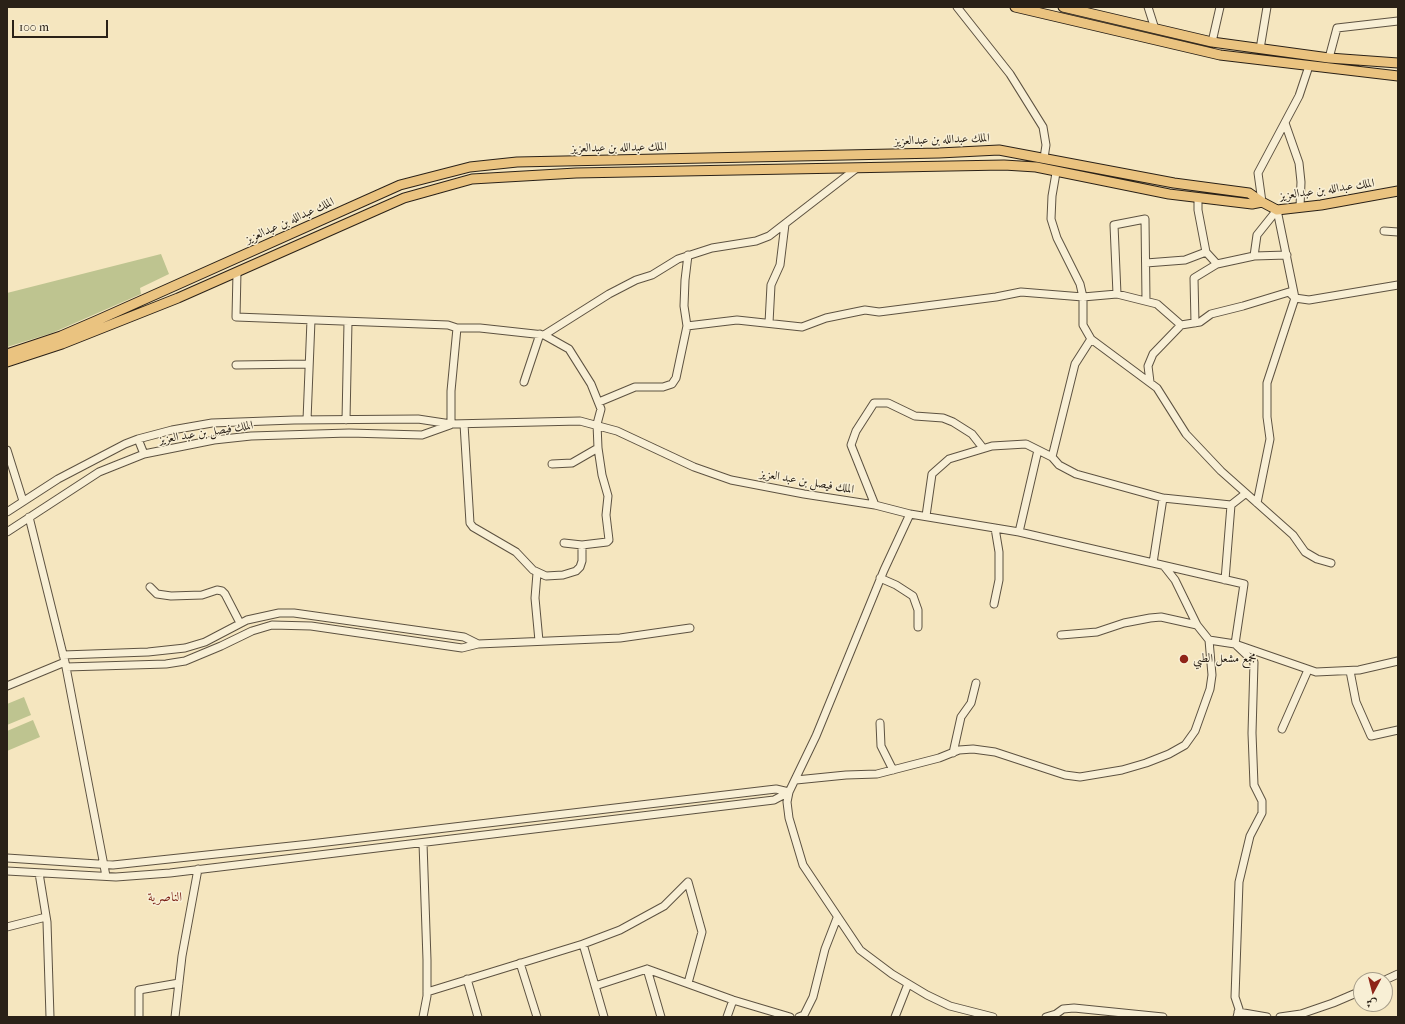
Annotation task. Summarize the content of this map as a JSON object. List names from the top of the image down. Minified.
{"streets":{"main road":["الملك عبدالله بن عبدالعزيز"],"street":["الملك فيصل بن عبد العزيز"]},"districts":["الناصرية"],"places":["مجمع مشعل الطبي"],"scale_bar":"100 m","north":"bottom"}
